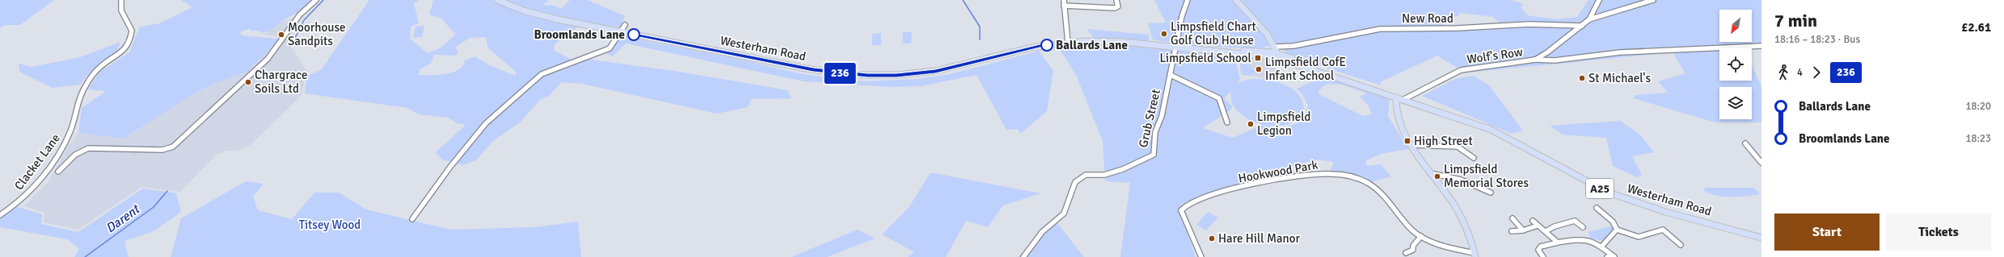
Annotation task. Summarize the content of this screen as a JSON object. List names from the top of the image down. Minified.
{"streets":{"main road":["Westerham Road","A25"],"street":["New Road","Wolf's Row","Grub Street","Clacket Lane","Hookwood Park"]},"crossings":[["New Road","Wolf's Row"],["Westerham Road","Wolf's Row"],["Westerham Road","Grub Street"]],"water":["Darent"],"parks":["Titsey Wood"],"places":{"other":["Limpsfield Chart Golf Club House","Moorhouse Sandpits","Broomlands Lane","Ballards Lane","Limpsfield CofE Infant School","St Michael's","Chargrace Soils Ltd","Limpsfield Legion","Limpsfield Memorial Stores","Hare Hill Manor"],"transit":["Limpsfield School","High Street"]},"lines":["bus line 236"],"north":"bottom left","page":{"on_map":"236","heading":["7 min","18:16 – 18:23 · Bus","£2.61"],"legs":["4","236"],"list":[{"name":"Ballards Lane","value":"18:20"},{"name":"Broomlands Lane","value":"18:23"}],"buttons":["Start","Tickets"]}}
